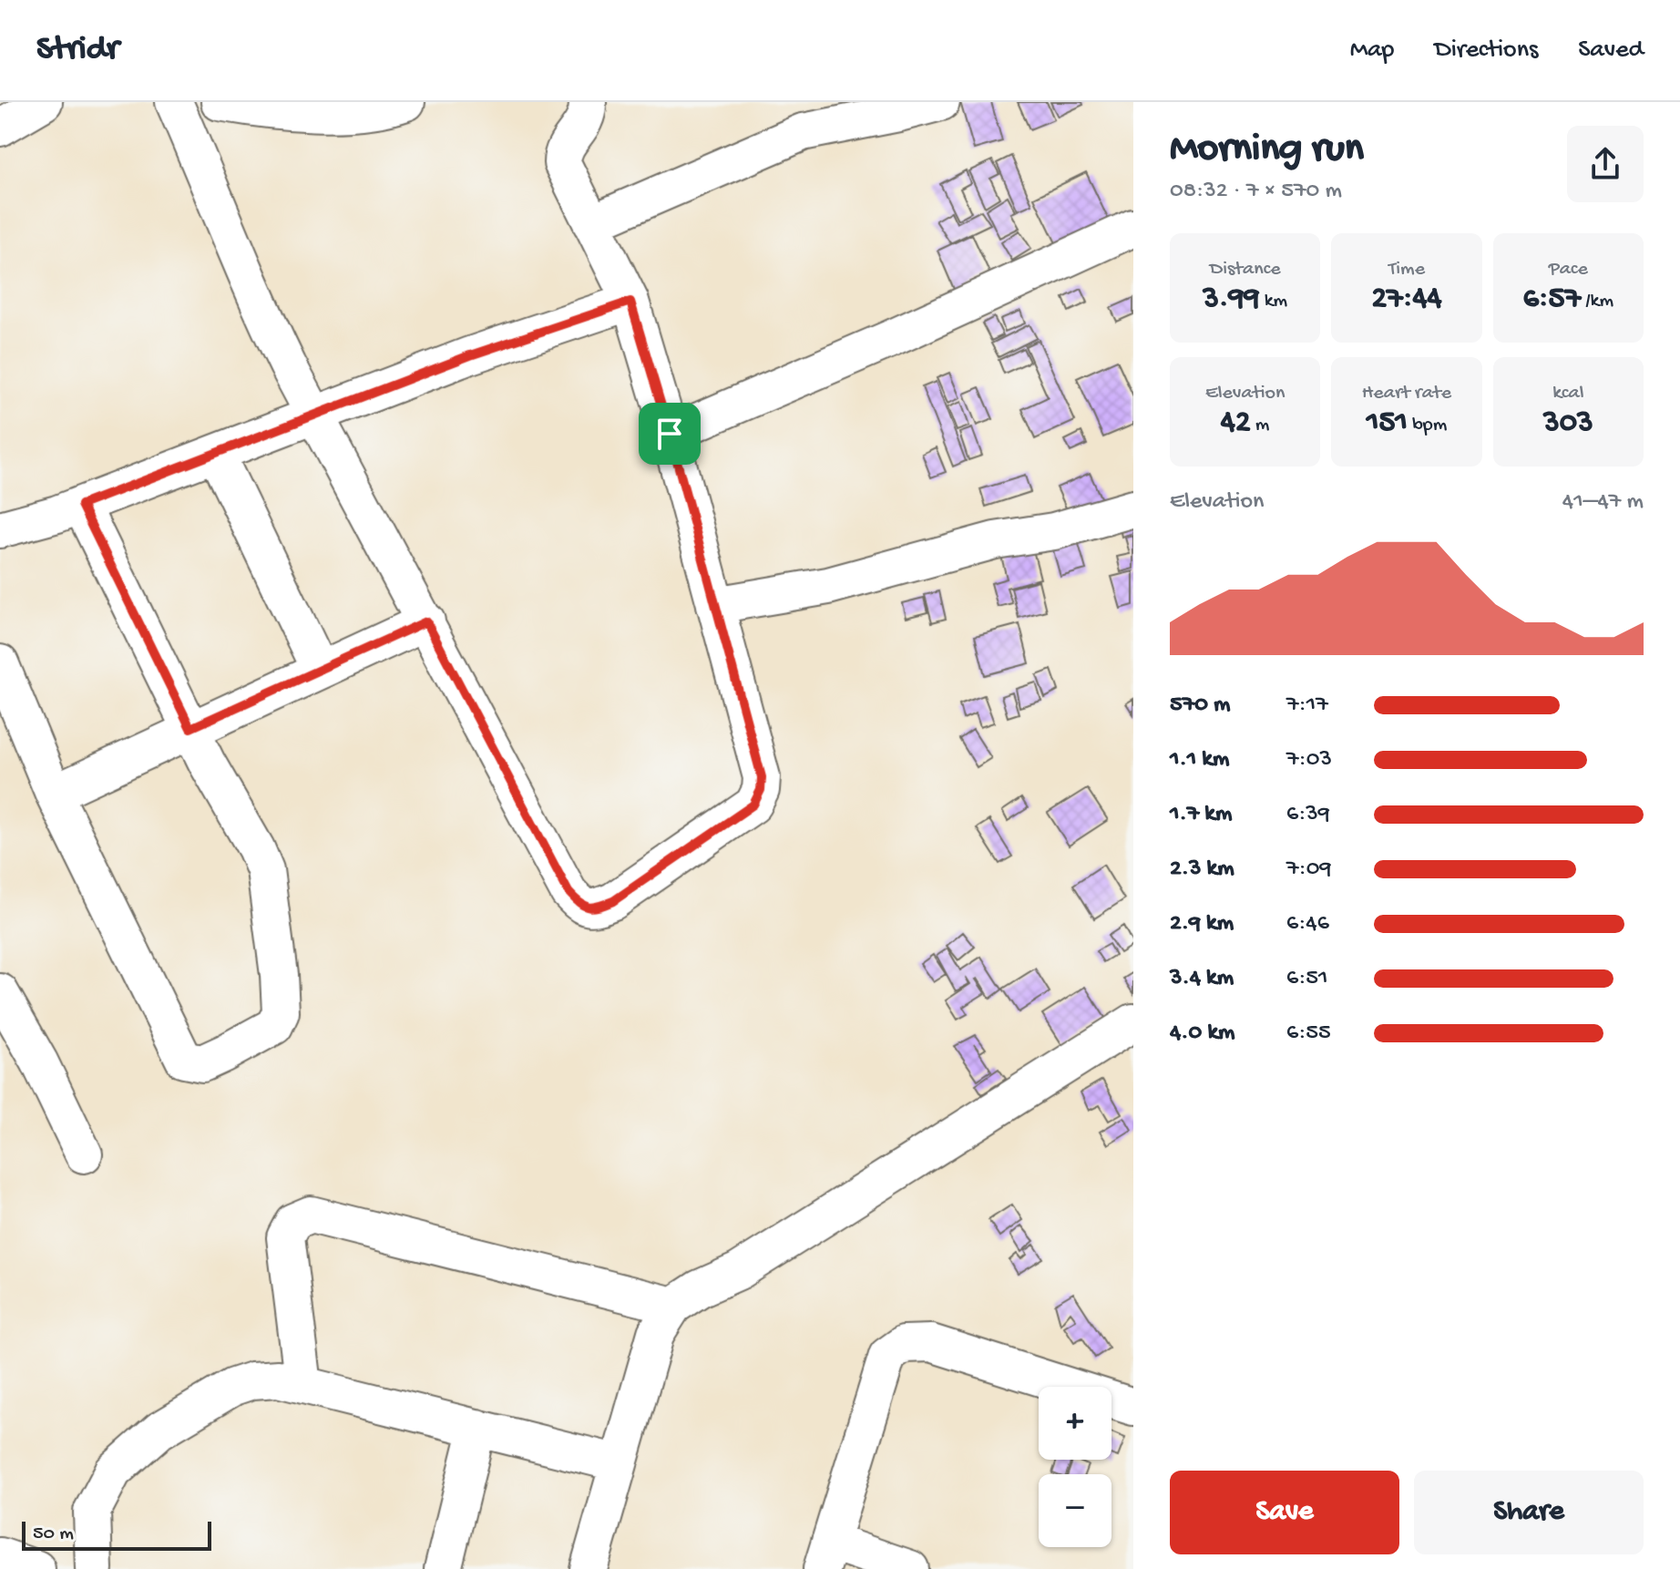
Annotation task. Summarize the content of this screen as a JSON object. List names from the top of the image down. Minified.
{"scale_bar":"50 m","page":{"header":"Stridr","nav":["Map","Directions","Saved"],"heading":["Morning run","08:32 · 7 × 570 m"],"stats":[["Distance","3.99 km"],["Time","27:44"],["Pace","6:57 /km"],["Elevation","42 m"],["Heart rate","151 bpm"],["kcal","303"]],"chart":["Elevation","41–47 m"],"list":[{"name":"570 m","note":"7:17"},{"name":"1.1 km","note":"7:03"},{"name":"1.7 km","note":"6:39"},{"name":"2.3 km","note":"7:09"},{"name":"2.9 km","note":"6:46"},{"name":"3.4 km","note":"6:51"},{"name":"4.0 km","note":"6:55"}],"map_buttons":["+","−"],"buttons":["Save","Share"],"scale":"50 m"}}
